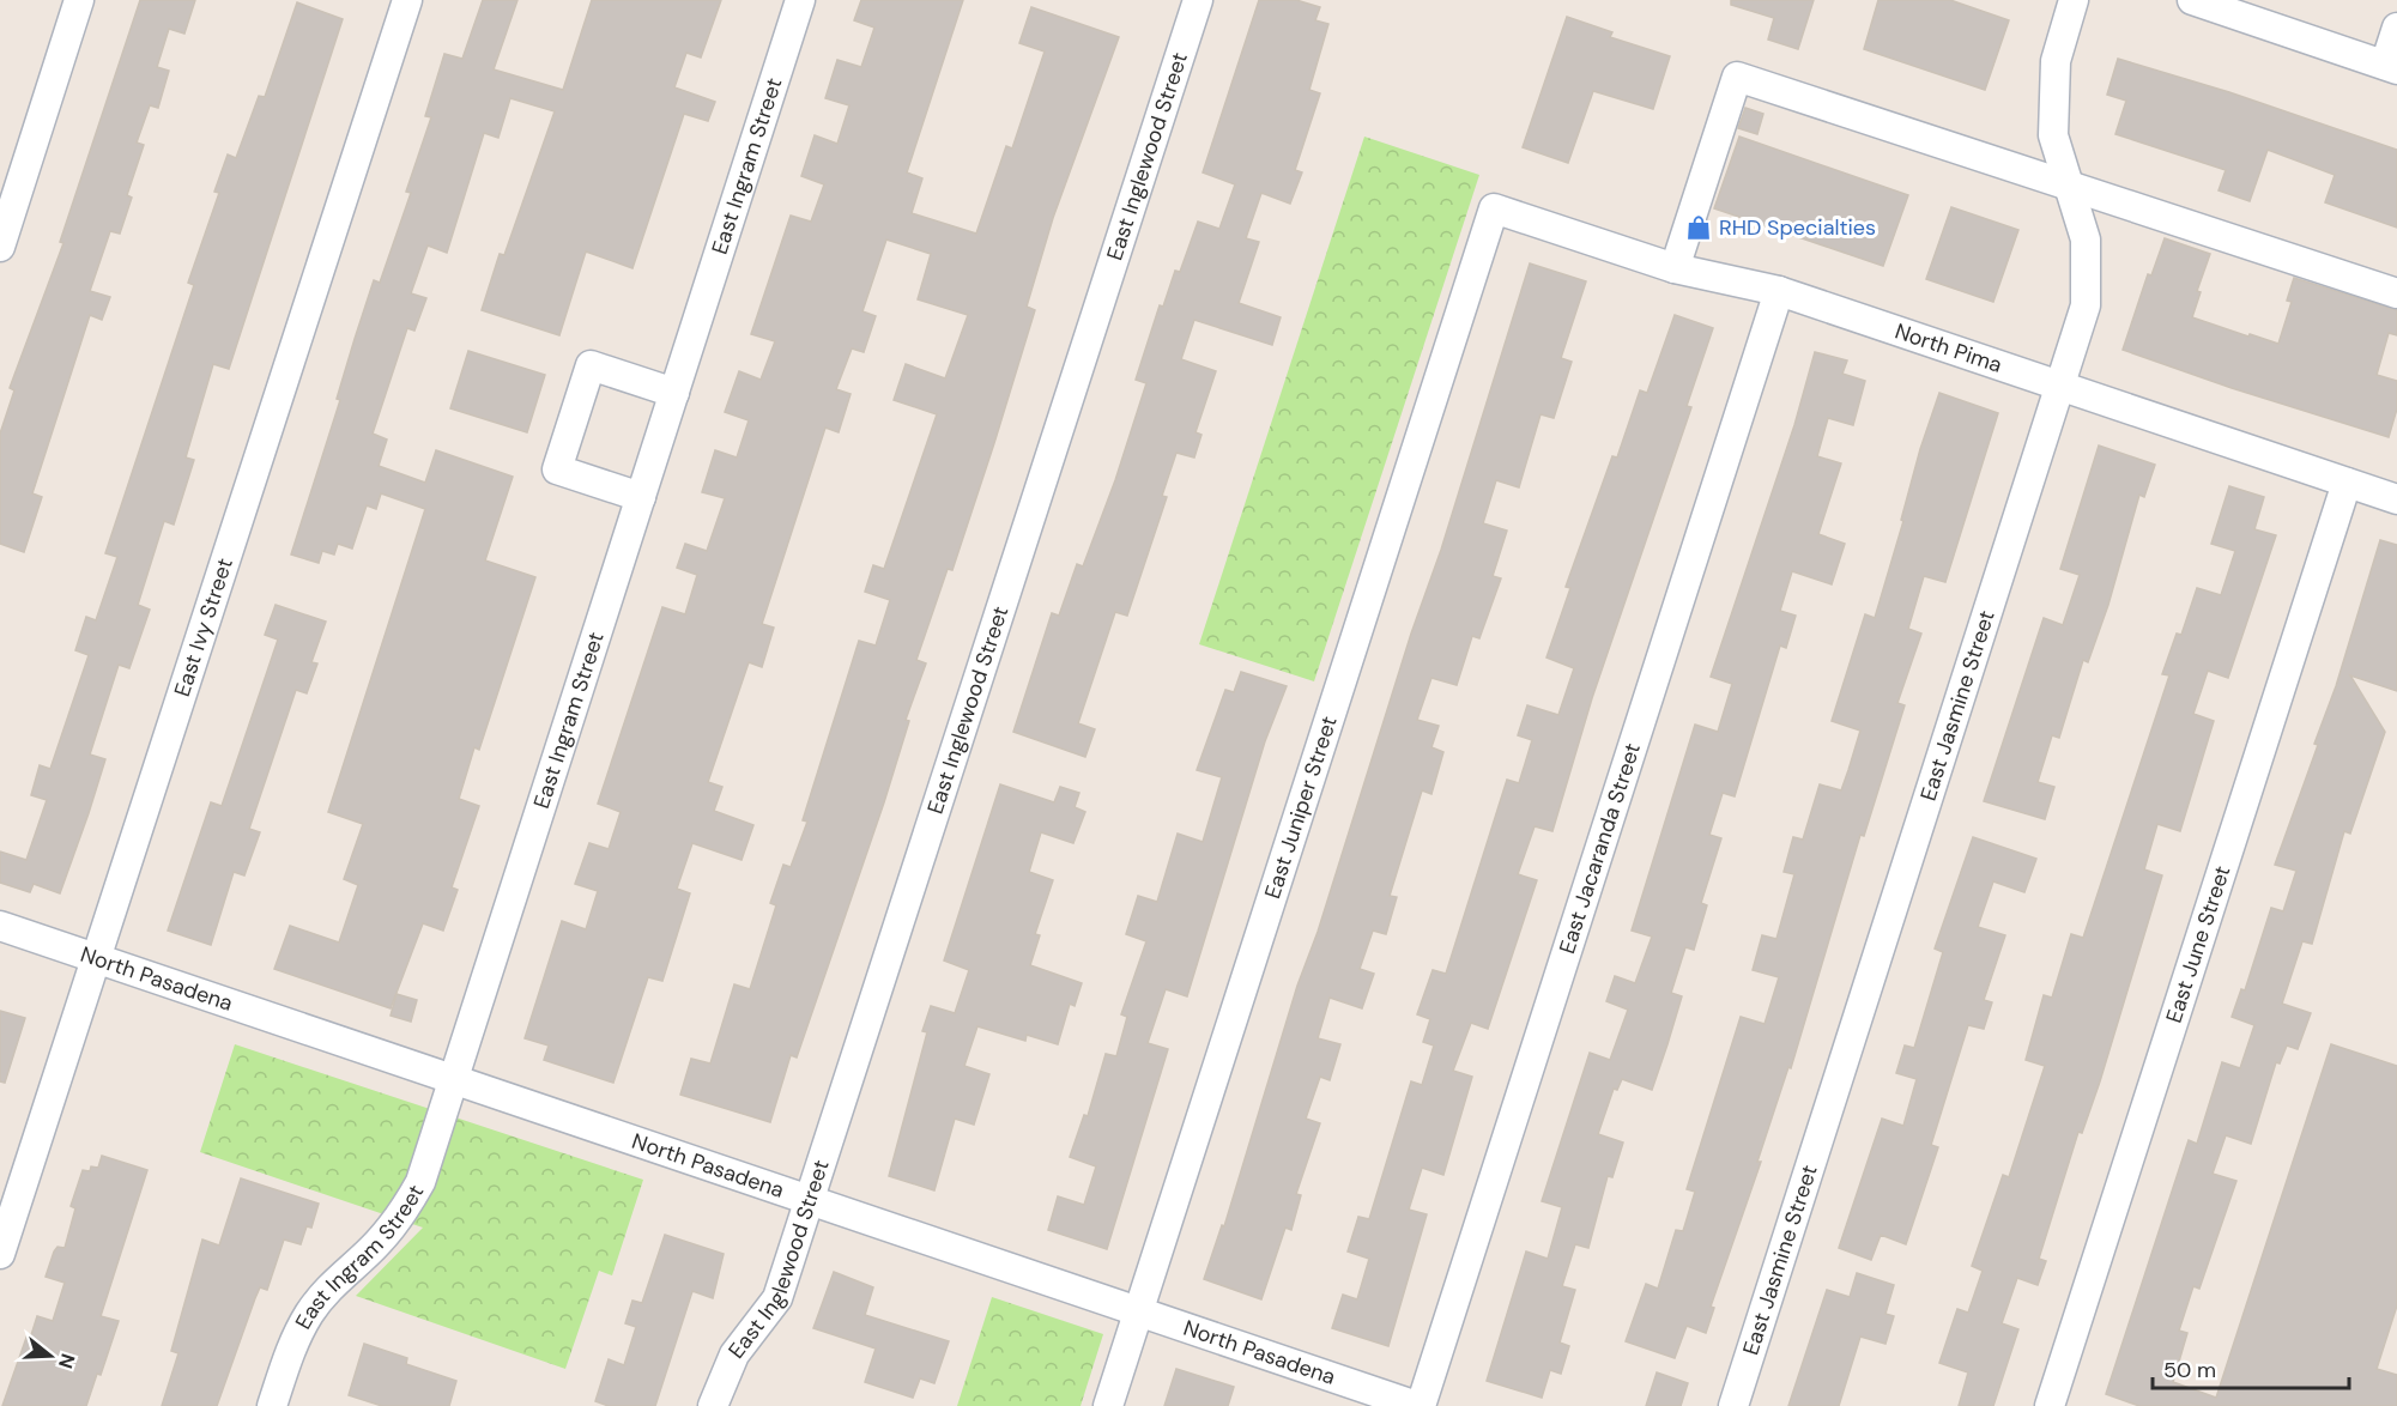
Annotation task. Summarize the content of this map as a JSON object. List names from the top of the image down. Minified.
{"streets":{"street":["East Inglewood Street","East Ingram Street","North Pima","East Ivy Street","East Jasmine Street","East Juniper Street","East Jacaranda Street","East June Street","North Pasadena"]},"crossings":[["East Inglewood Street","North Pasadena"],["East Ingram Street","North Pasadena"],["North Pima","East Jasmine Street"],["North Pima","East Juniper Street"],["North Pima","East Jacaranda Street"],["North Pima","East June Street"],["East Ivy Street","North Pasadena"],["East Juniper Street","North Pasadena"],["East Jacaranda Street","North Pasadena"]],"places":{"shop":["RHD Specialties"]},"scale_bar":"50 m","north":"right"}
